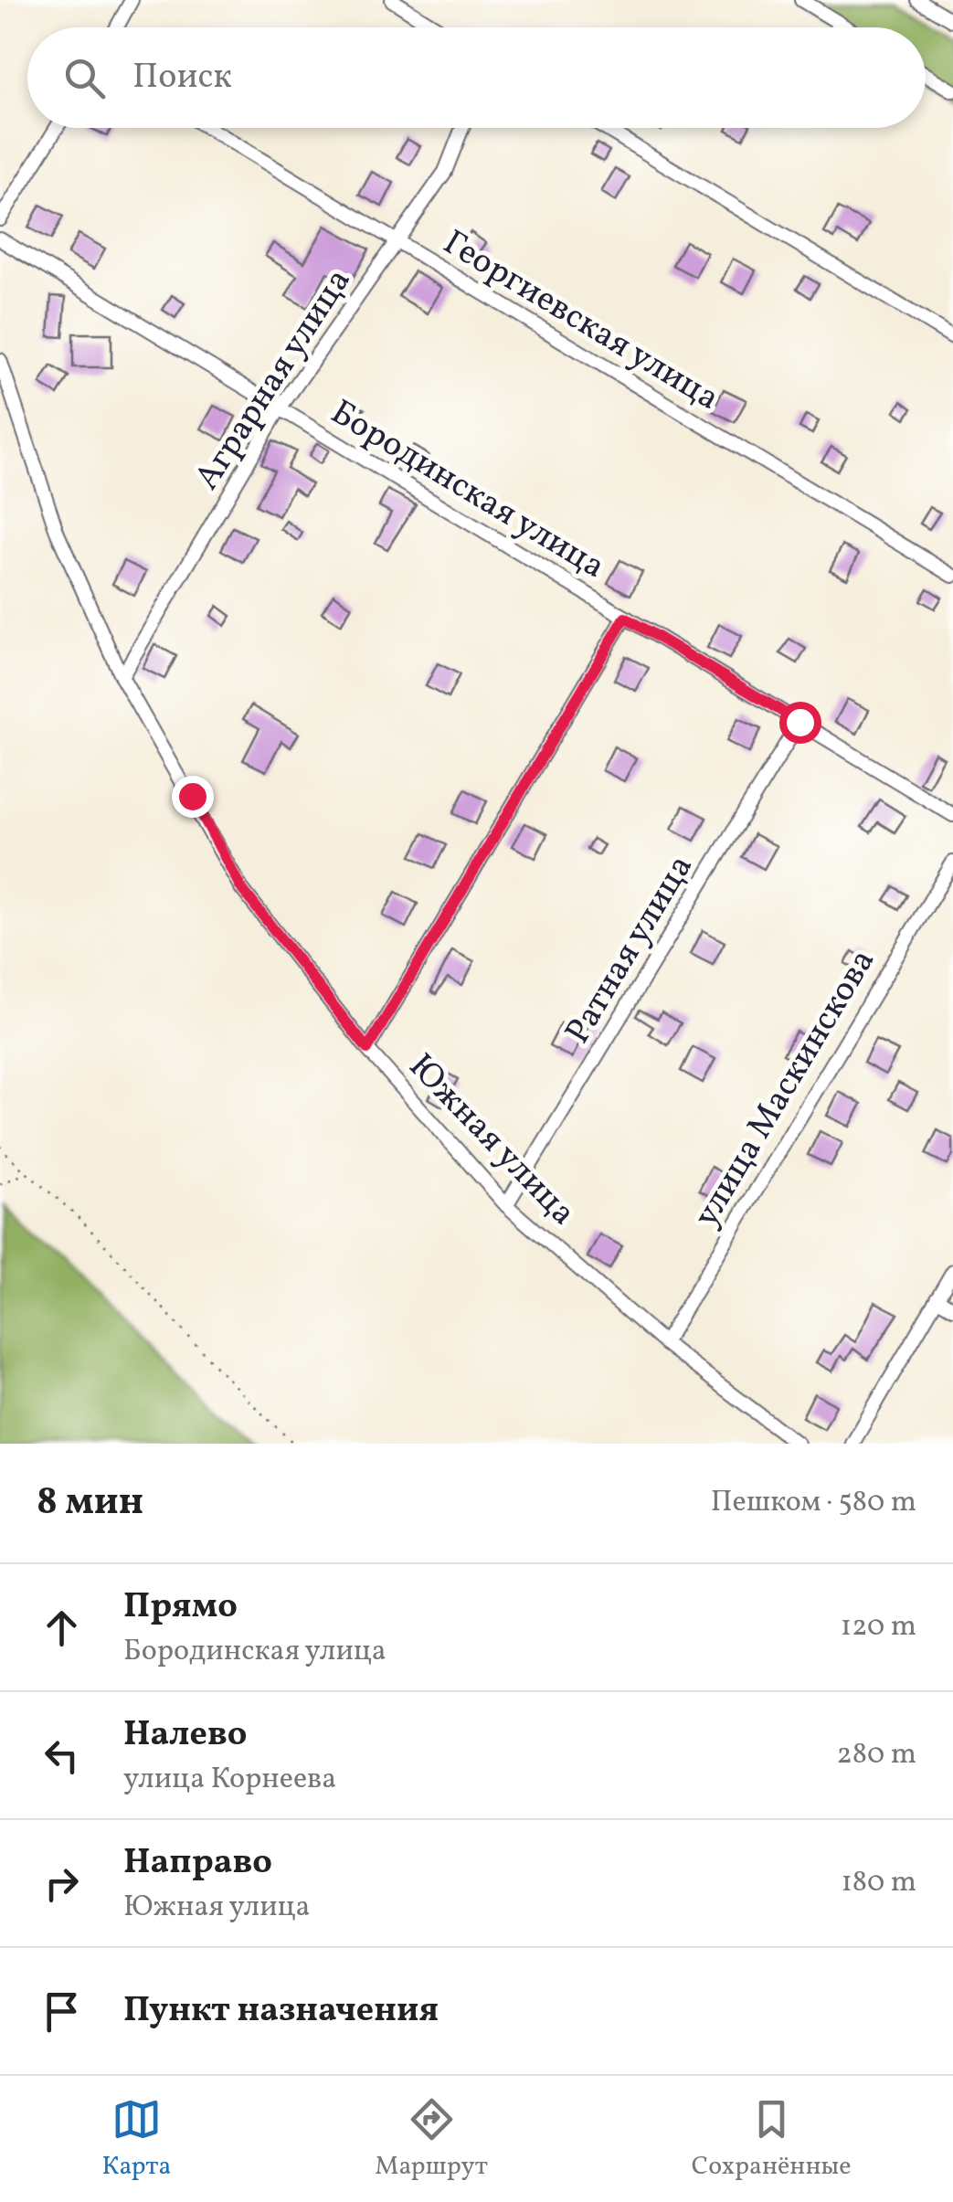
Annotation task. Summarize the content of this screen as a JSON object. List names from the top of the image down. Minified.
{"streets":{"street":["Георгиевская улица","Аграрная улица","Бородинская улица","Ратная улица","улица Маскинскова","Южная улица"]},"crossings":[["Георгиевская улица","Аграрная улица"],["Аграрная улица","Бородинская улица"],["Аграрная улица","Южная улица"],["Бородинская улица","Ратная улица"],["Ратная улица","Южная улица"],["улица Маскинскова","Южная улица"]],"page":{"search":"Поиск","heading":["8 мин","Пешком · 580 m"],"list":[["Прямо","Бородинская улица","120 m"],["Налево","улица Корнеева","280 m"],["Направо","Южная улица","180 m"],"Пункт назначения"],"nav":["Карта","Маршрут","Сохранённые"]}}
